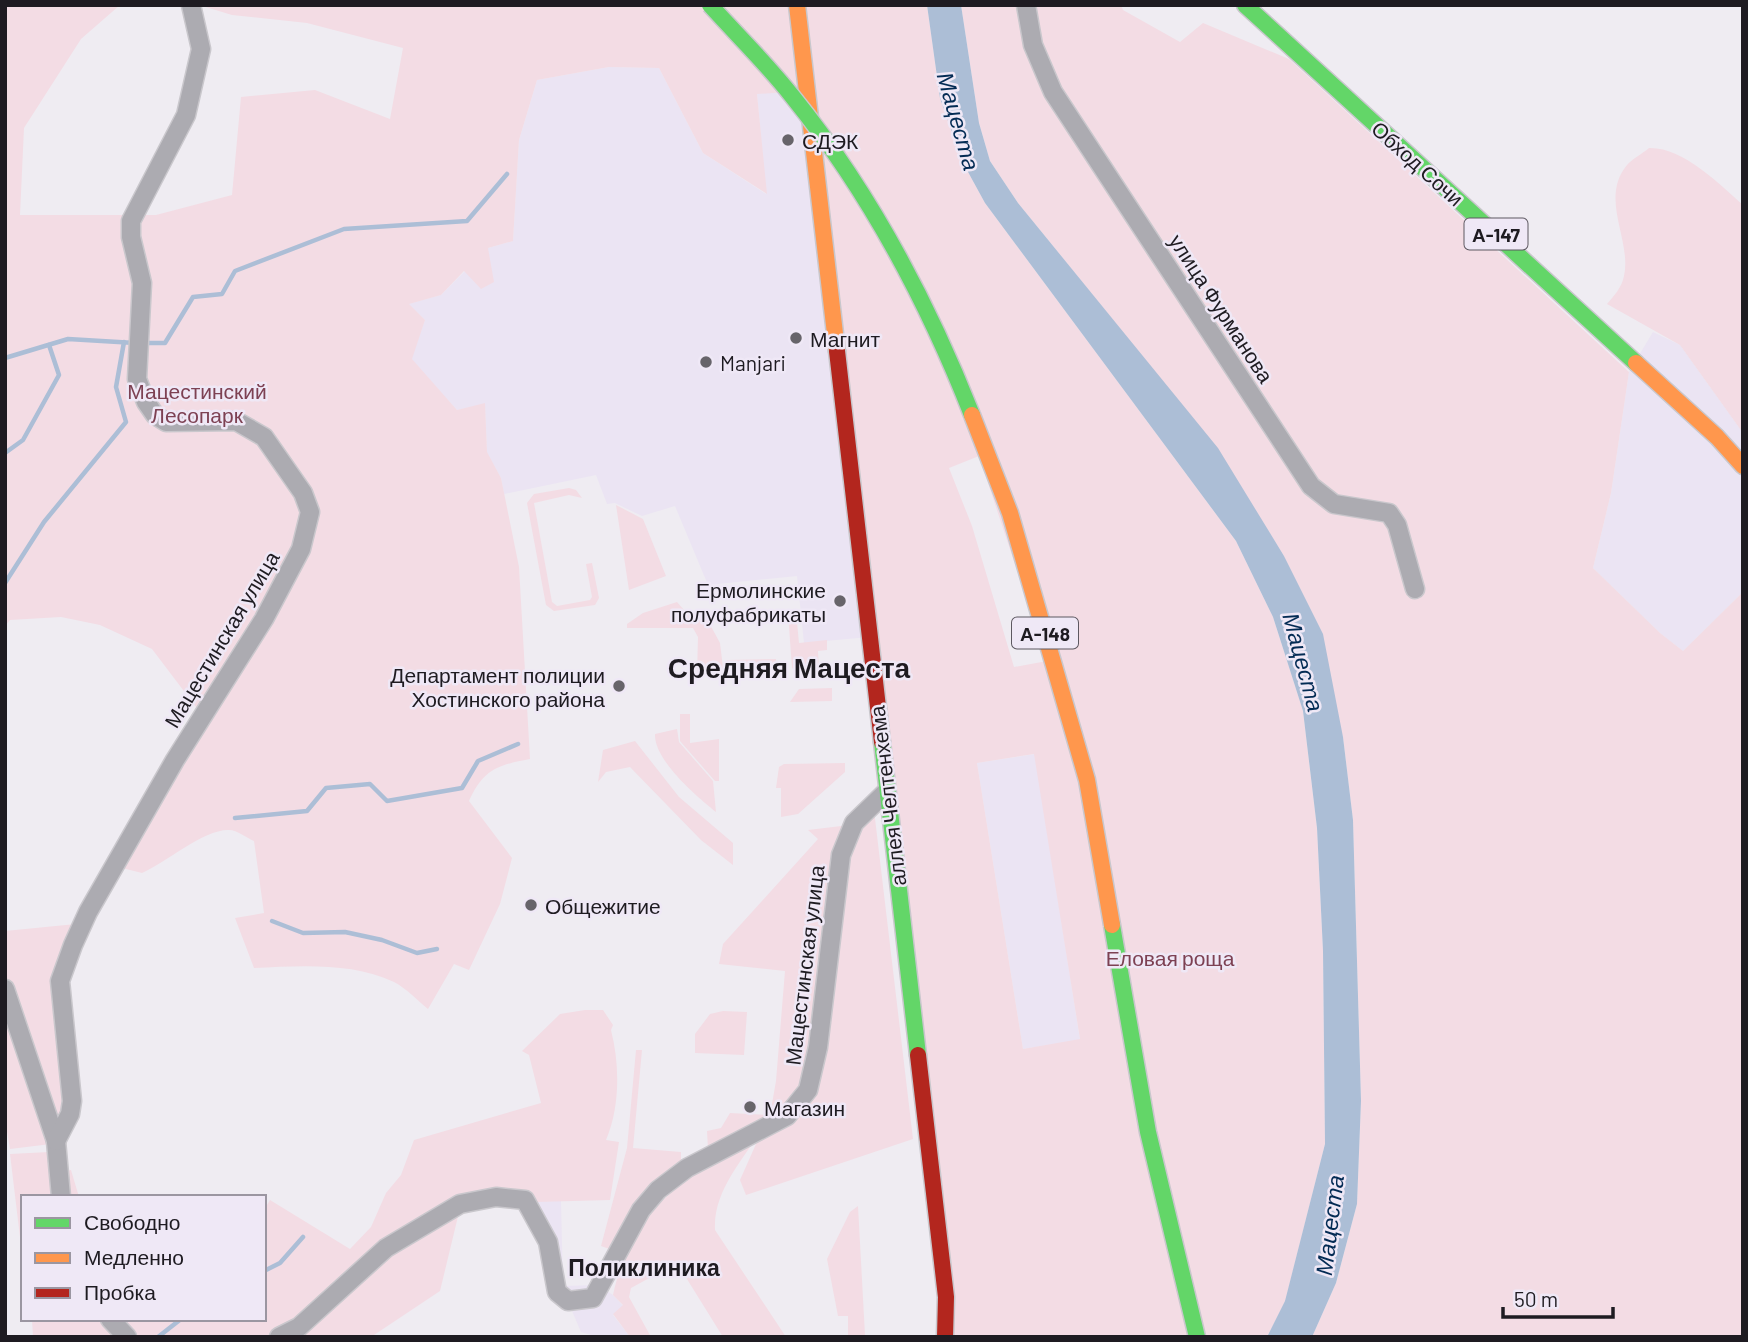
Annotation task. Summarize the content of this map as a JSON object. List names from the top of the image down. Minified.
{"streets":{"main road":["Обход Сочи","А-147","А-148","аллея Челтенхема"],"street":["улица Фурманова","Мацестинская улица"]},"crossings":[["Мацестинская улица","аллея Челтенхема"]],"districts":["Средняя Мацеста","Поликлиника"],"water":["Мацеста"],"parks":["Мацестинский Лесопарк","Еловая роща"],"places":["СДЭК","Магнит","Manjari","Ермолинские полуфабрикаты","Департамент полиции Хостинского района","Общежитие","Магазин"],"legend":["Свободно","Медленно","Пробка"],"scale_bar":"50 m"}
